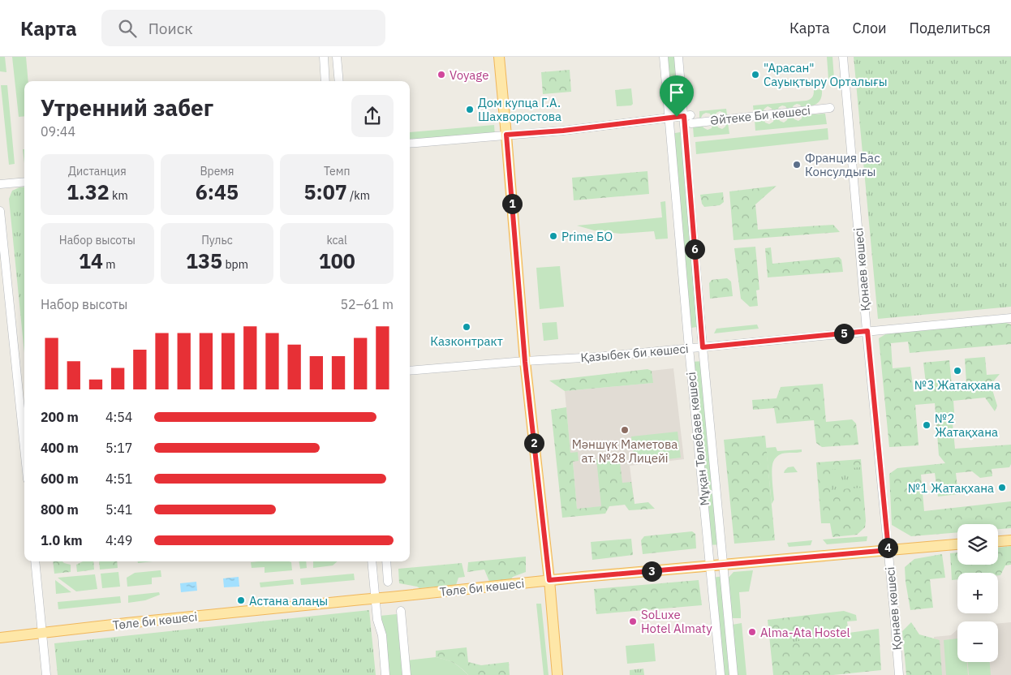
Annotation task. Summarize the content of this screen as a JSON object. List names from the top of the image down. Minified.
{"streets":{"main road":["Төле би көшесі"],"street":["Әйтеке Би көшесі","Қонаев көшесі","Қазыбек би көшесі","Мұқан Төлебаев көшесі"]},"crossings":[["Әйтеке Би көшесі","Мұқан Төлебаев көшесі"],["Қонаев көшесі","Қазыбек би көшесі"],["Қонаев көшесі","Төле би көшесі"],["Қазыбек би көшесі","Мұқан Төлебаев көшесі"],["Мұқан Төлебаев көшесі","Төле би көшесі"]],"places":["Voyage","\"Арасан\" Сауықтыру Орталығы","Дом купца Г.А. Шахворостова","Франция Бас Консулдығы","Prime БО","Казконтракт","№3 Жатақхана","№2 Жатақхана","Мәншүк Маметова ат. №28 Лицейі","№1 Жатақхана","Астана алаңы","SoLuxe Hotel Almaty","Alma-Ata Hostel"],"page":{"header":"Карта","search":"Поиск","nav":["Карта","Слои","Поделиться"],"heading":["Утренний забег","09:44"],"stats":[["Дистанция","1.32 km"],["Время","6:45"],["Темп","5:07 /km"],["Набор высоты","14 m"],["Пульс","135 bpm"],["kcal","100"]],"pins":["1","6","5","2","4","3"],"chart":["Набор высоты","52–61 m"],"list":[{"name":"200 m","note":"4:54"},{"name":"400 m","note":"5:17"},{"name":"600 m","note":"4:51"},{"name":"800 m","note":"5:41"},{"name":"1.0 km","note":"4:49"}],"map_buttons":["+","−"]}}
